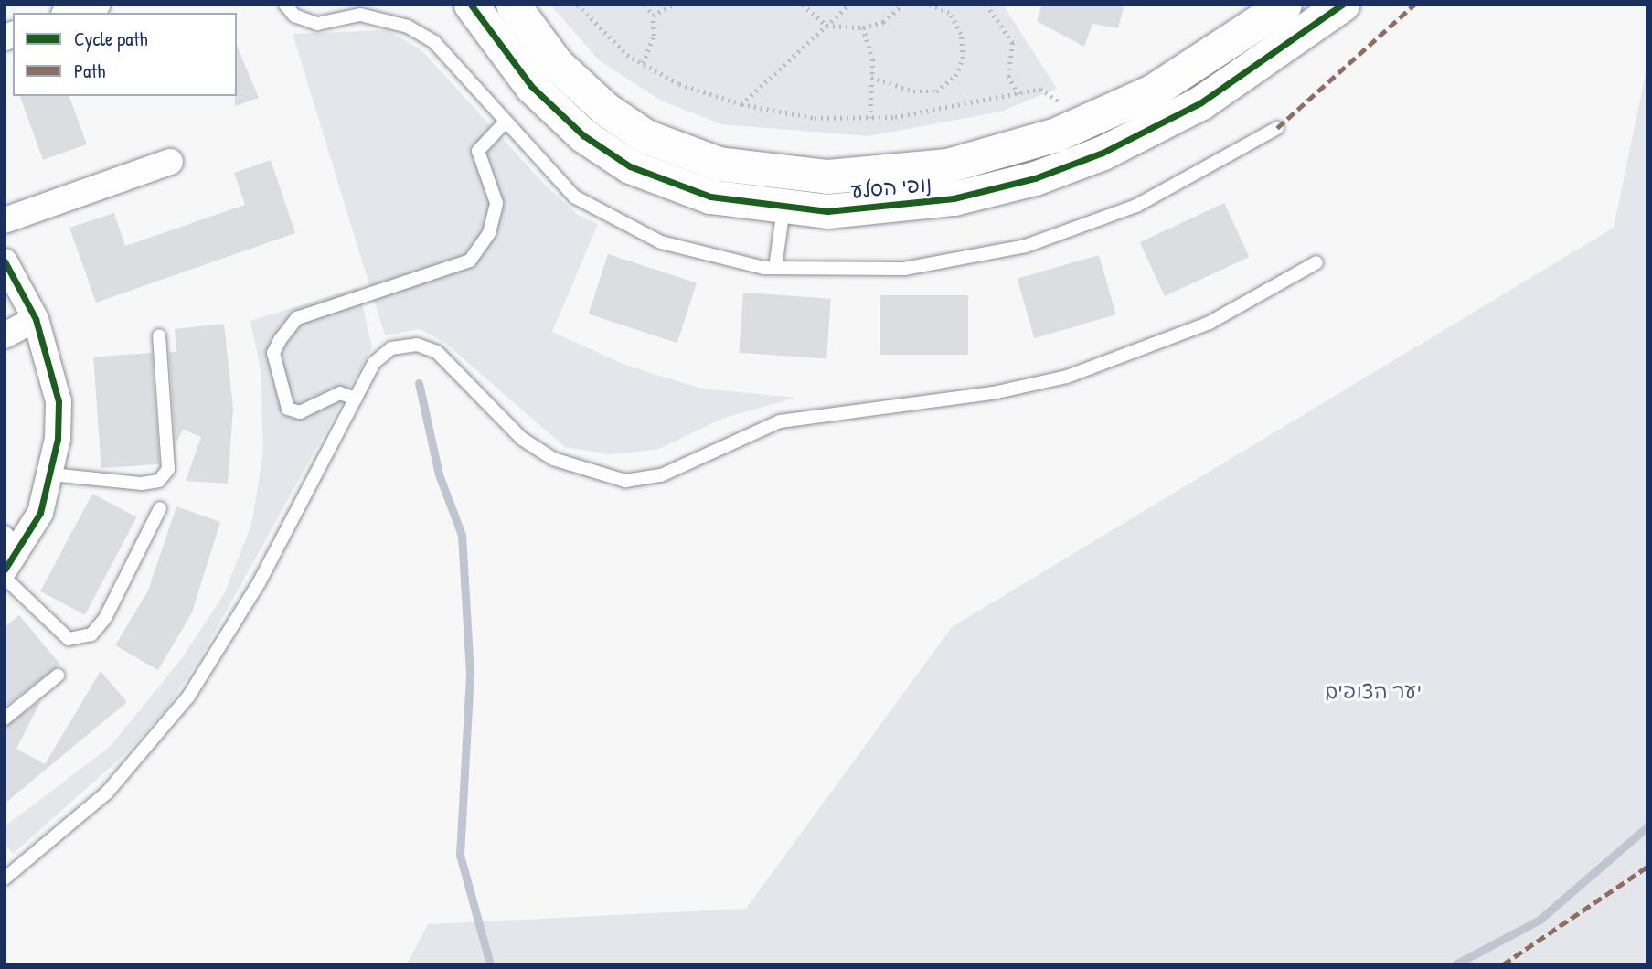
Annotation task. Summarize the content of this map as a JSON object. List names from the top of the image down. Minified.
{"streets":{"street":["נופי הסלע"]},"parks":["יער הצופים"],"legend":["Cycle path","Path"]}
